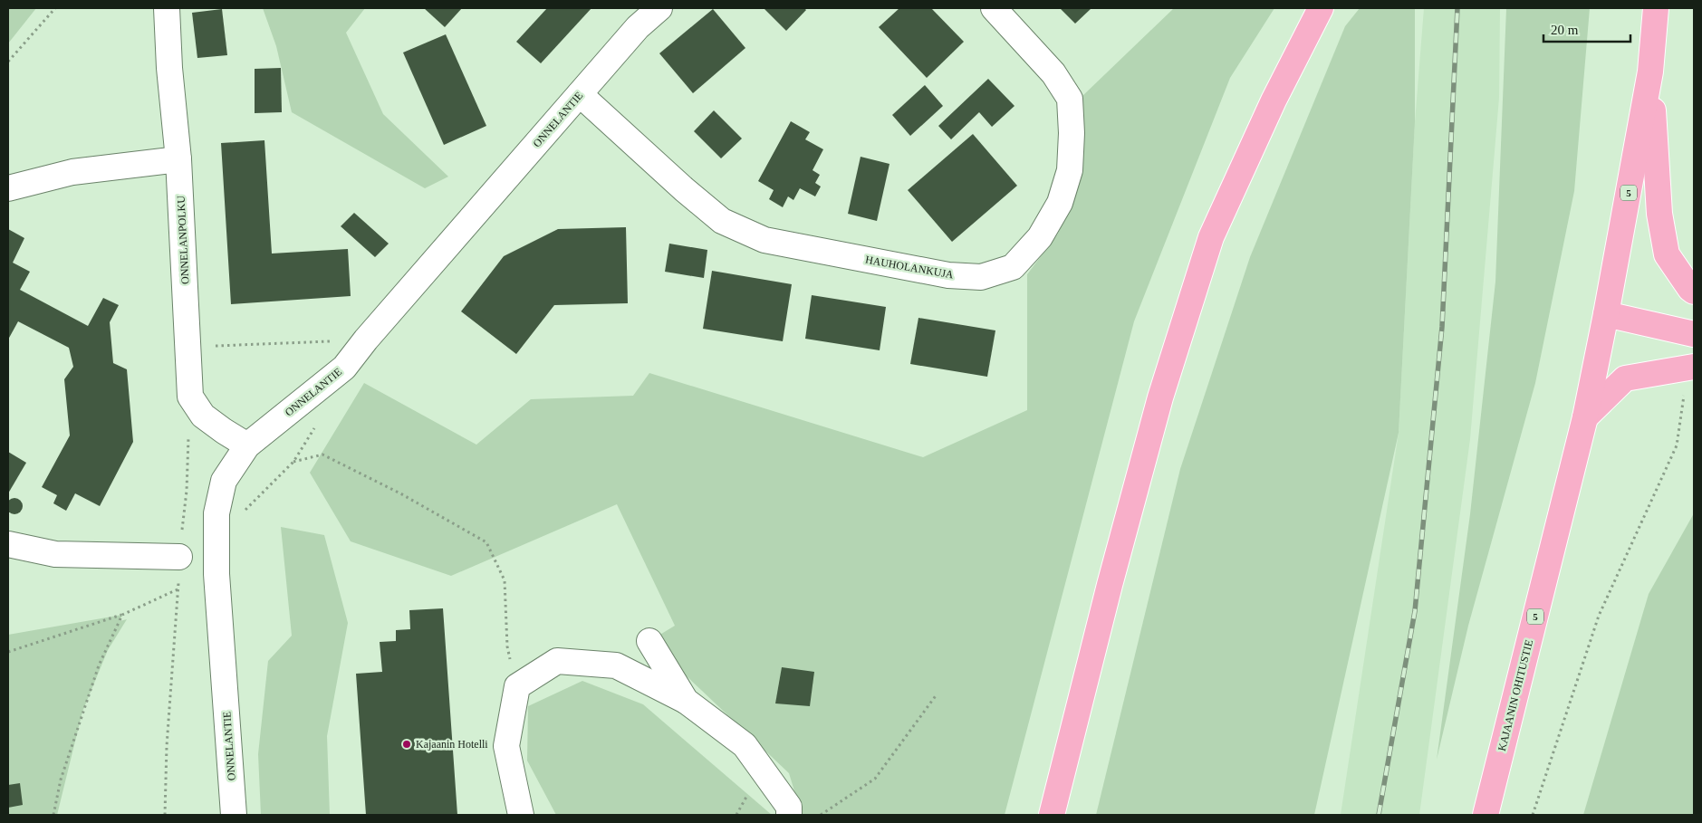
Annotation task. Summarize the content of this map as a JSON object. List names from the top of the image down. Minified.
{"streets":{"highway":["5","KAJAANIN OHITUSTIE"],"street":["ONNELANTIE","ONNELANPOLKU","HAUHOLANKUJA"]},"crossings":[["ONNELANTIE","HAUHOLANKUJA"],["5","KAJAANIN OHITUSTIE"]],"places":["Kajaanin Hotelli"],"scale_bar":"20 m"}
